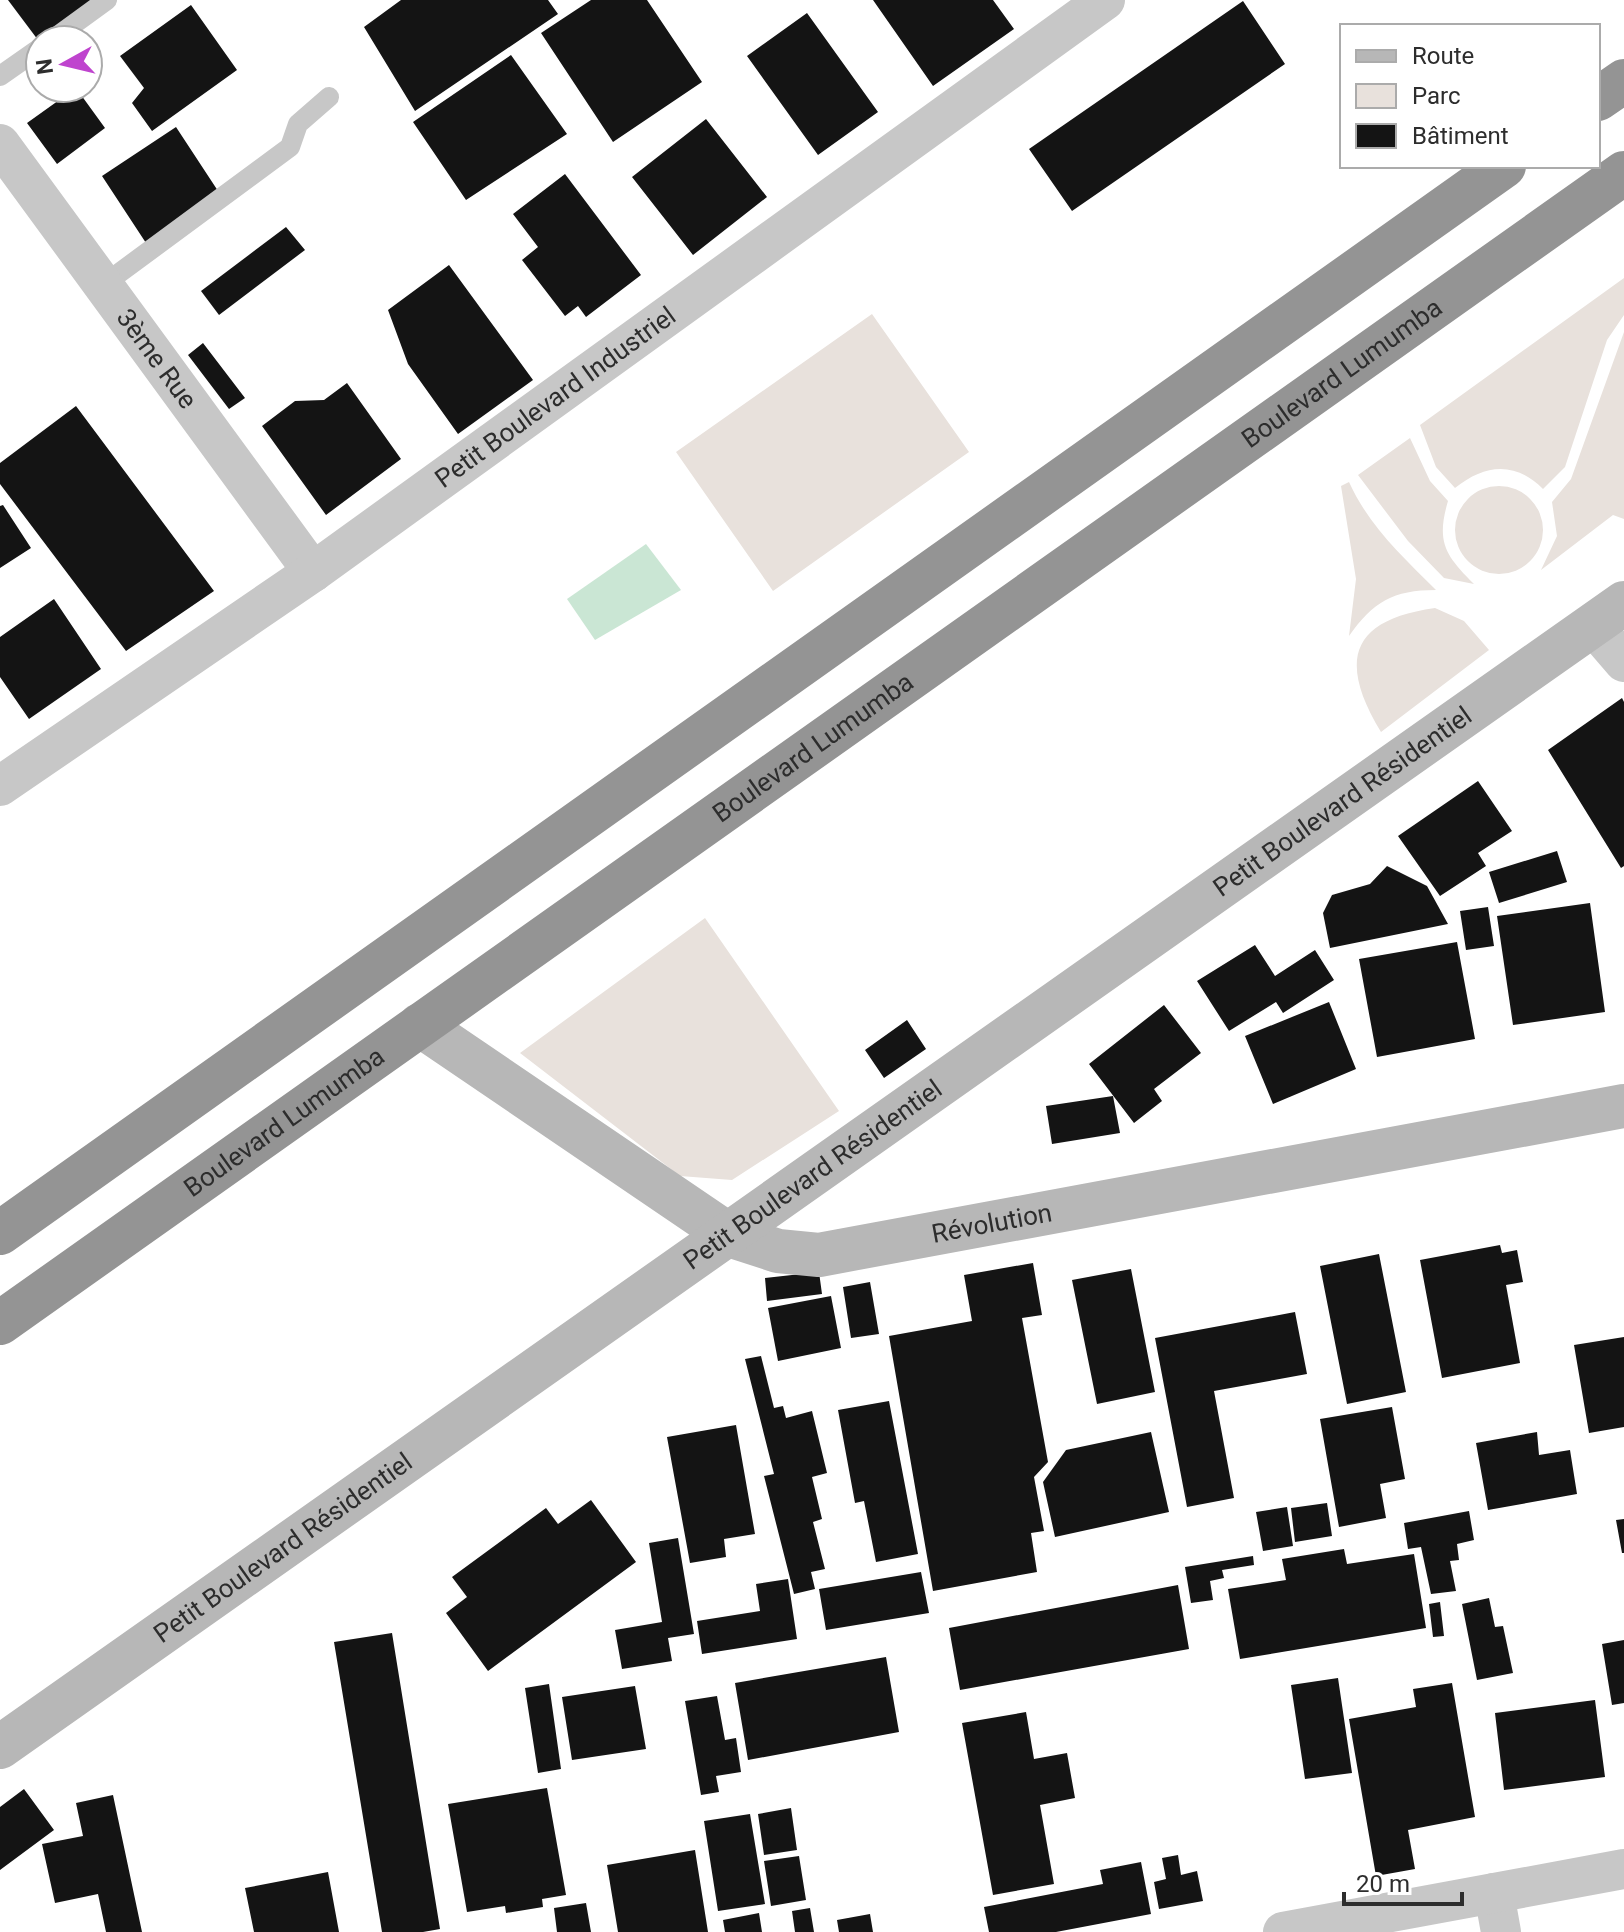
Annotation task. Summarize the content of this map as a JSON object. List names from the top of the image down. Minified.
{"streets":{"highway":["Boulevard Lumumba"],"street":["3ème Rue","Petit Boulevard Industriel","Petit Boulevard Résidentiel","Révolution"]},"crossings":[["3ème Rue","Petit Boulevard Industriel"],["Boulevard Lumumba","Révolution"],["Petit Boulevard Résidentiel","Révolution"]],"legend":["Route","Parc","Bâtiment"],"scale_bar":"20 m","north":"left"}
